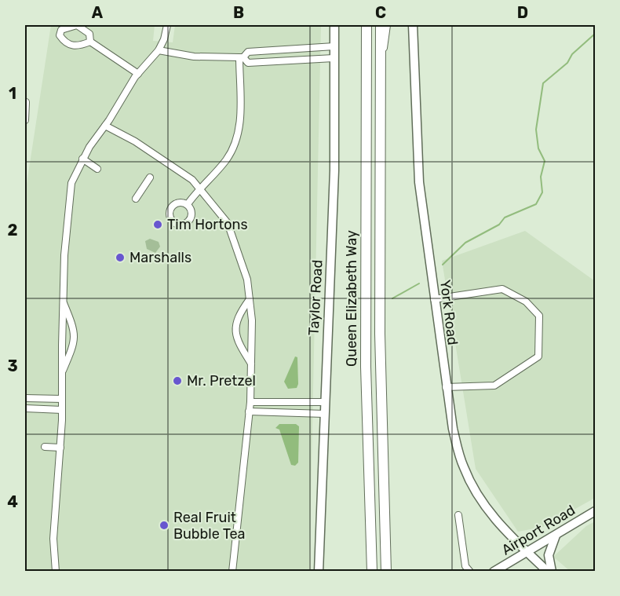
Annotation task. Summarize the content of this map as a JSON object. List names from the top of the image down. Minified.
{"streets":{"highway":["Queen Elizabeth Way"],"main road":["Taylor Road","York Road","Airport Road"]},"crossings":[["York Road","Airport Road"]],"places":["Tim Hortons","Marshalls","Mr. Pretzel","Real Fruit Bubble Tea"],"grid":{"columns":["A","B","C","D"],"rows":["1","2","3","4"]}}
